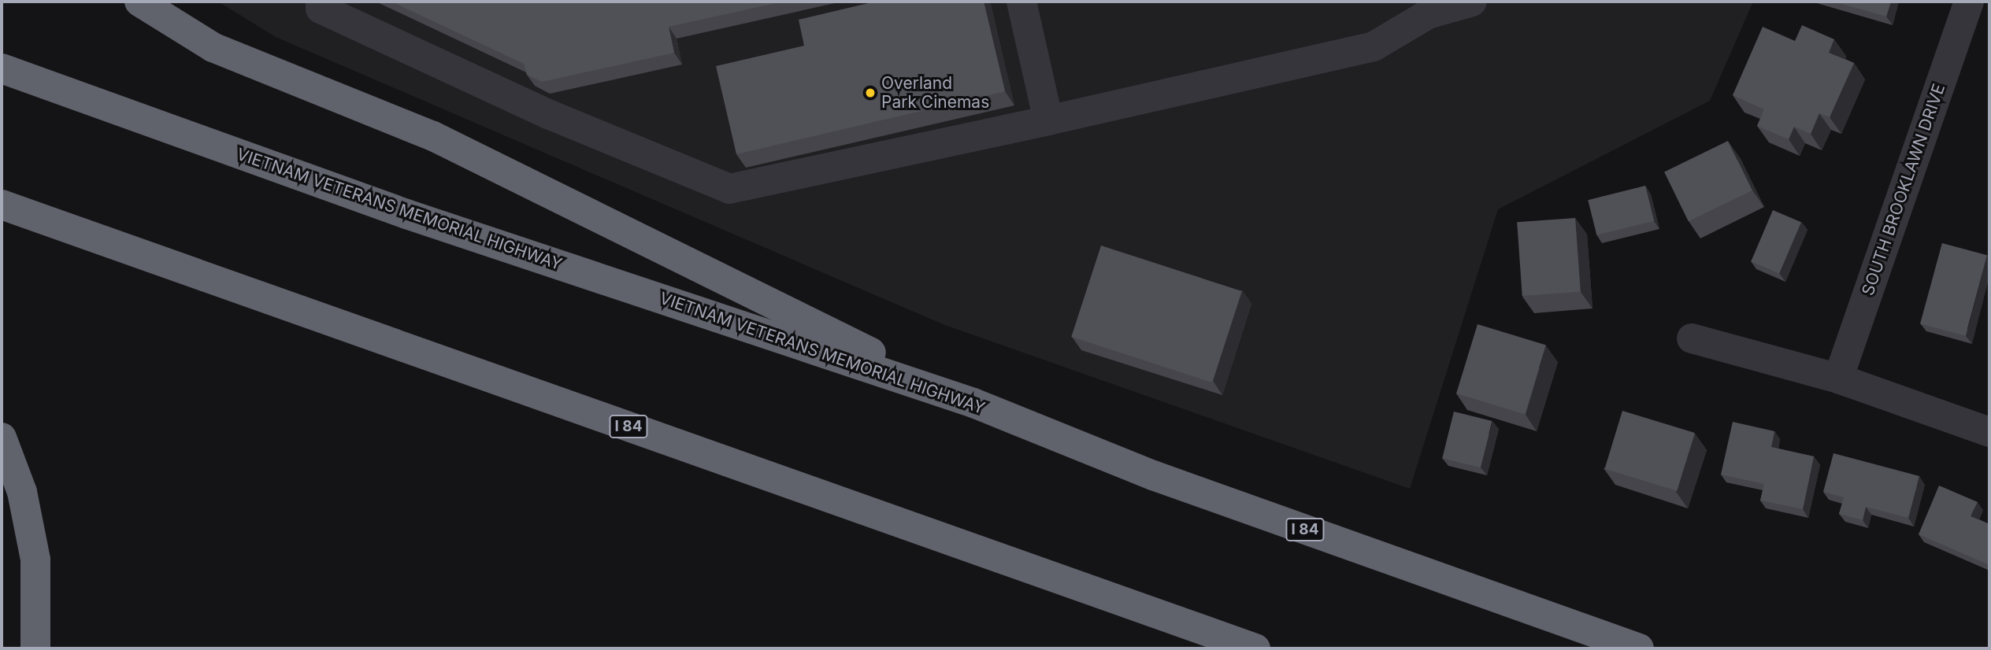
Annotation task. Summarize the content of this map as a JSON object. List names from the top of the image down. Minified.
{"streets":{"highway":["VIETNAM VETERANS MEMORIAL HIGHWAY","I 84"],"street":["SOUTH BROOKLAWN DRIVE"]},"places":["Overland Park Cinemas"]}
